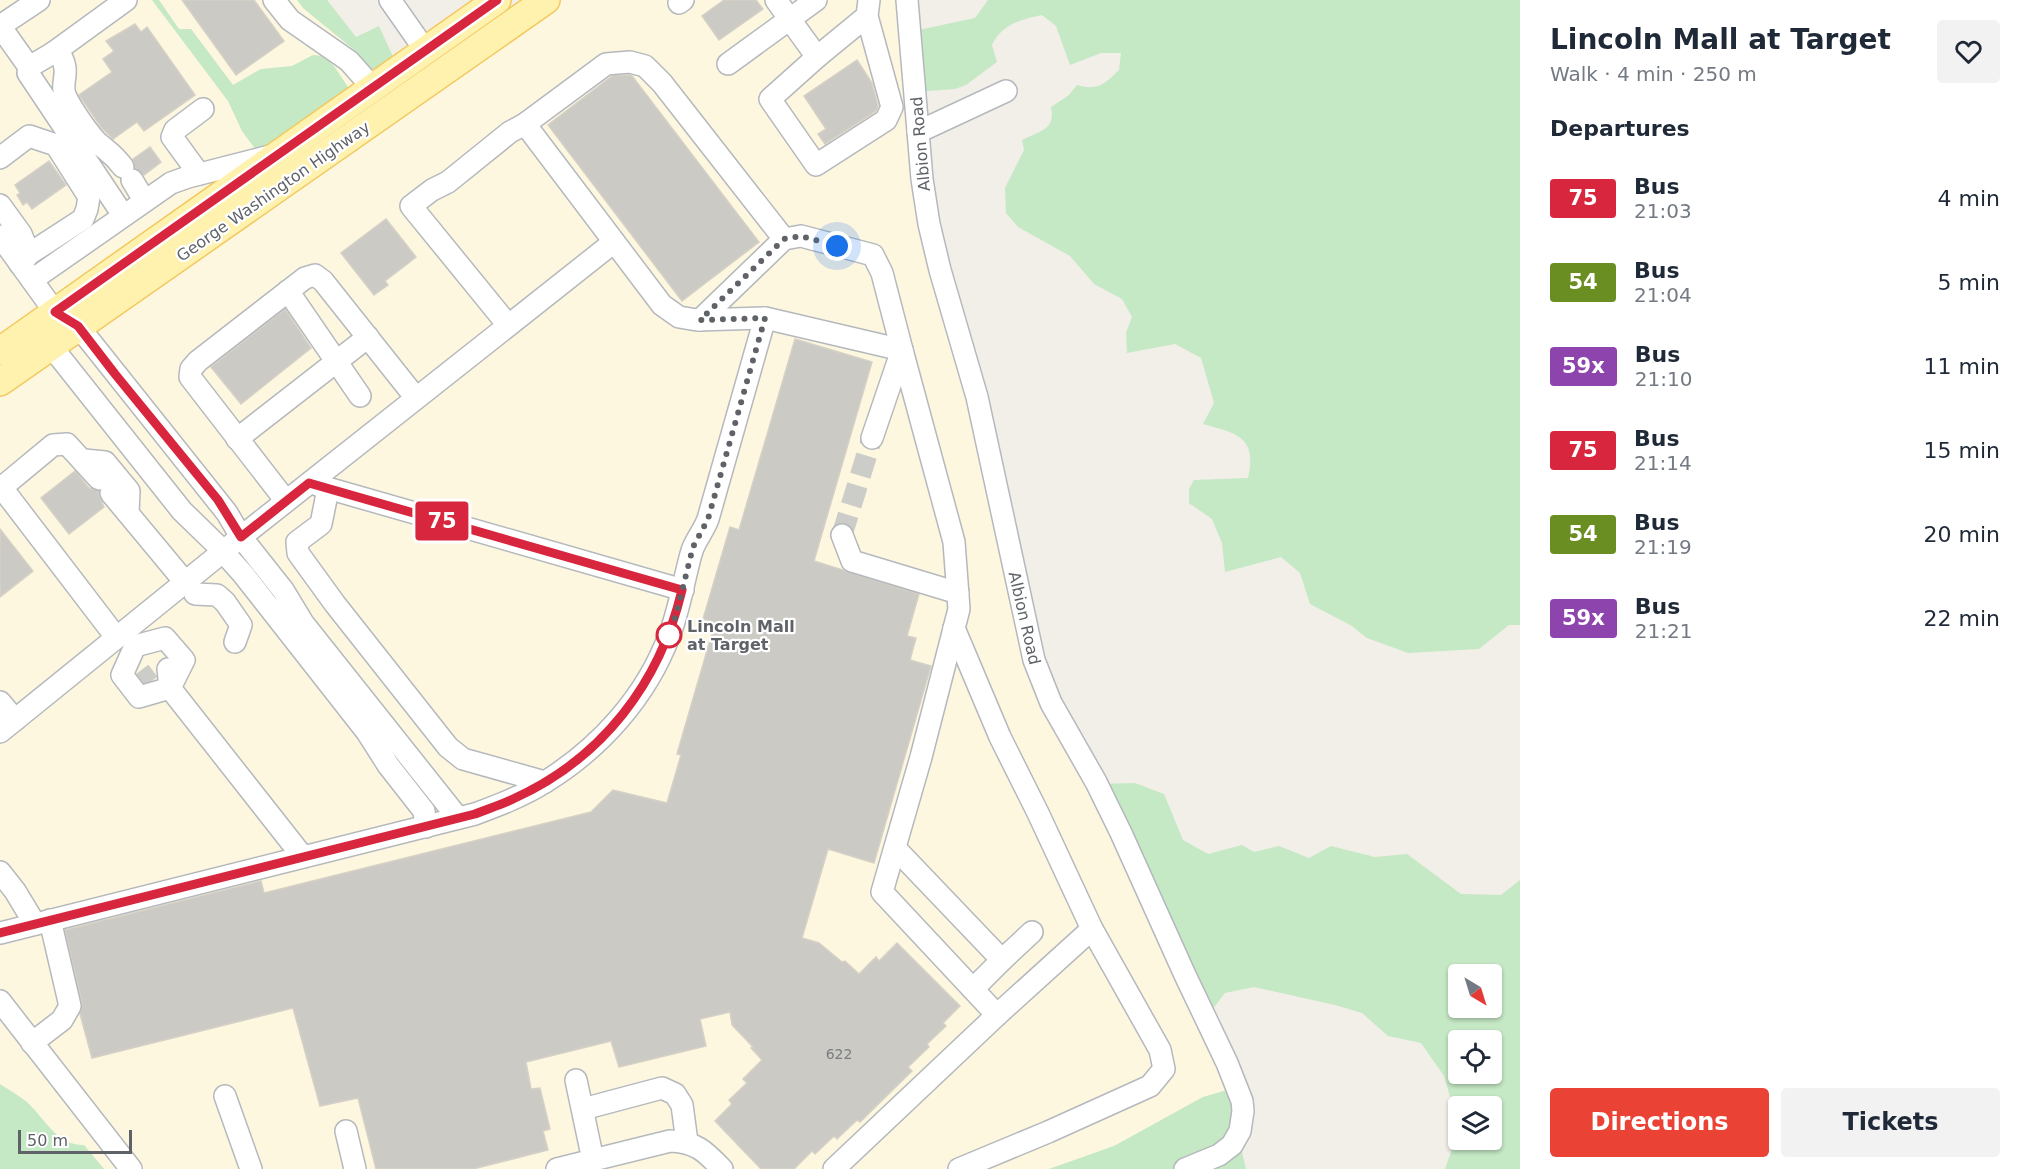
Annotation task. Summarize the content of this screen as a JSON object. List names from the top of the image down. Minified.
{"streets":{"main road":["George Washington Highway"],"street":["Albion Road"]},"places":["Lincoln Mall at Target"],"lines":["bus line 75"],"house_numbers":["622"],"scale_bar":"50 m","north":"bottom right","page":{"on_map":"75","heading":[["Lincoln Mall at Target","Walk · 4 min · 250 m"],"Departures"],"list":[{"mark":"75","name":"Bus","note":"21:03","value":"4 min"},{"mark":"54","name":"Bus","note":"21:04","value":"5 min"},{"mark":"59x","name":"Bus","note":"21:10","value":"11 min"},{"mark":"75","name":"Bus","note":"21:14","value":"15 min"},{"mark":"54","name":"Bus","note":"21:19","value":"20 min"},{"mark":"59x","name":"Bus","note":"21:21","value":"22 min"}],"buttons":["Directions","Tickets"],"scale":"50 m"}}
